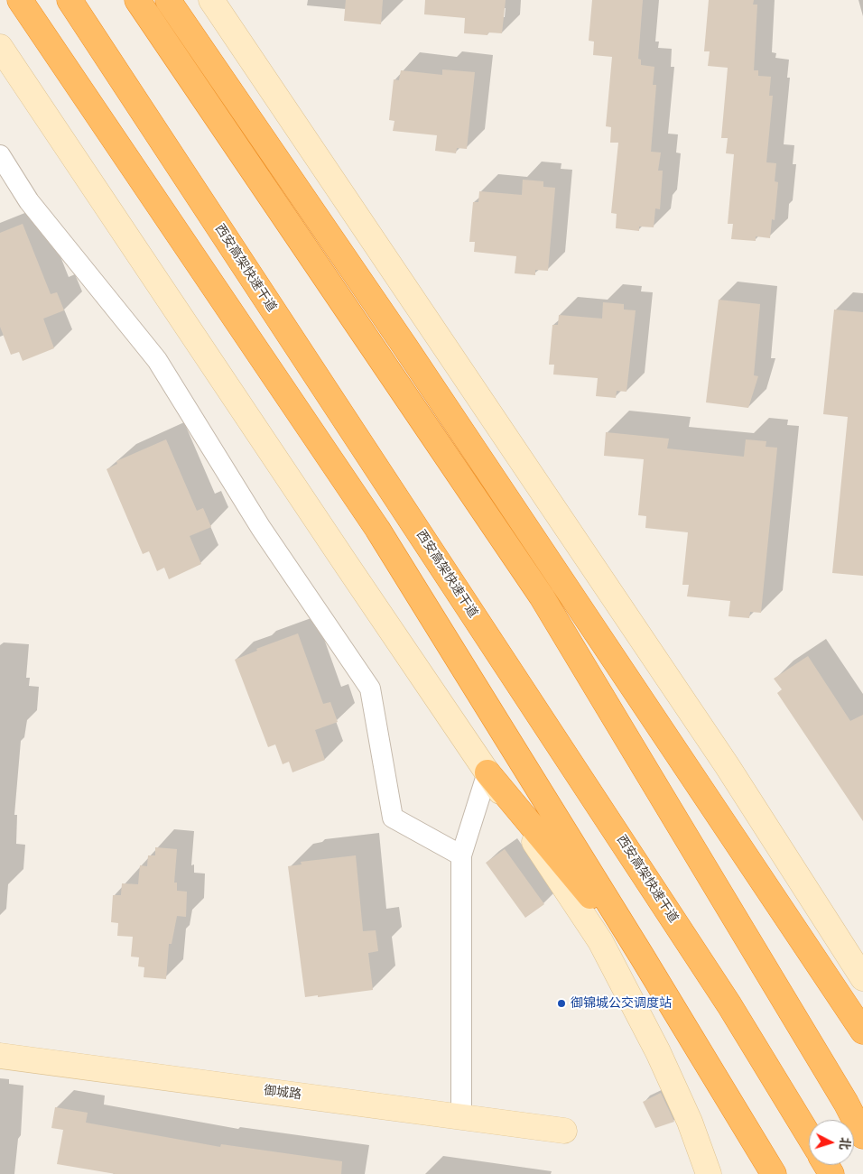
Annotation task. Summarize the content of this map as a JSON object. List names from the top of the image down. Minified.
{"streets":{"highway":["西安高架快速干道"],"main road":["御城路"]},"places":["御锦城公交调度站"],"north":"right"}
